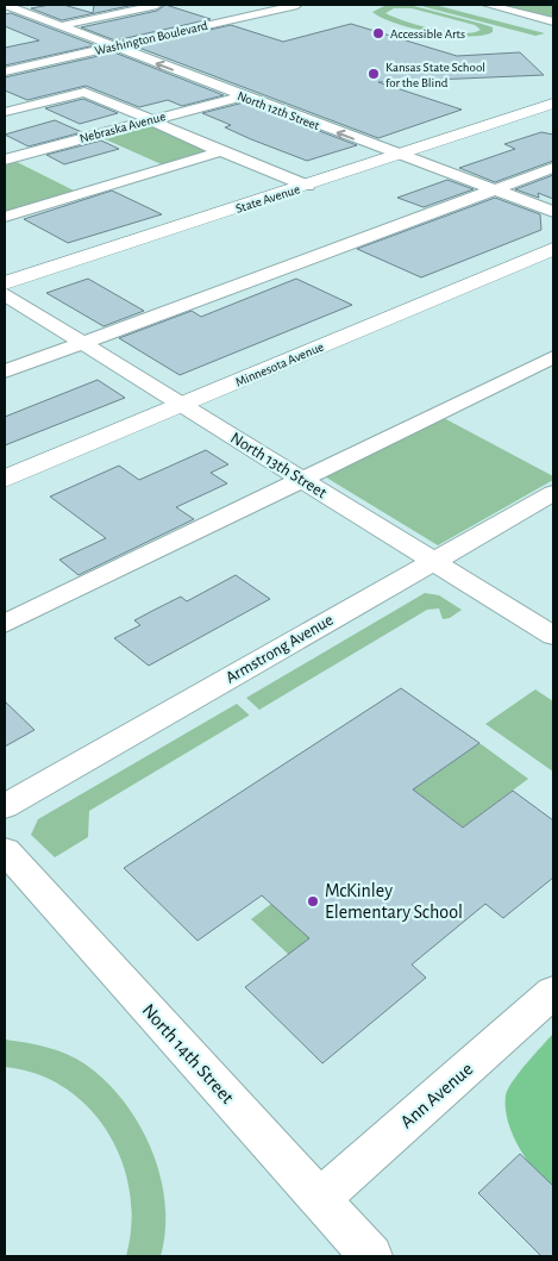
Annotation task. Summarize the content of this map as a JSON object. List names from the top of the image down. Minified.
{"streets":{"main road":["State Avenue","Minnesota Avenue"],"street":["Washington Boulevard","North 12th Street","Nebraska Avenue","North 13th Street","Armstrong Avenue","North 14th Street","Ann Avenue"]},"crossings":[["Washington Boulevard","North 12th Street"],["North 12th Street","Nebraska Avenue"],["North 12th Street","State Avenue"],["Minnesota Avenue","North 13th Street"],["North 13th Street","Armstrong Avenue"],["North 14th Street","Ann Avenue"]],"places":["Accessible Arts","Kansas State School for the Blind","McKinley Elementary School"]}
